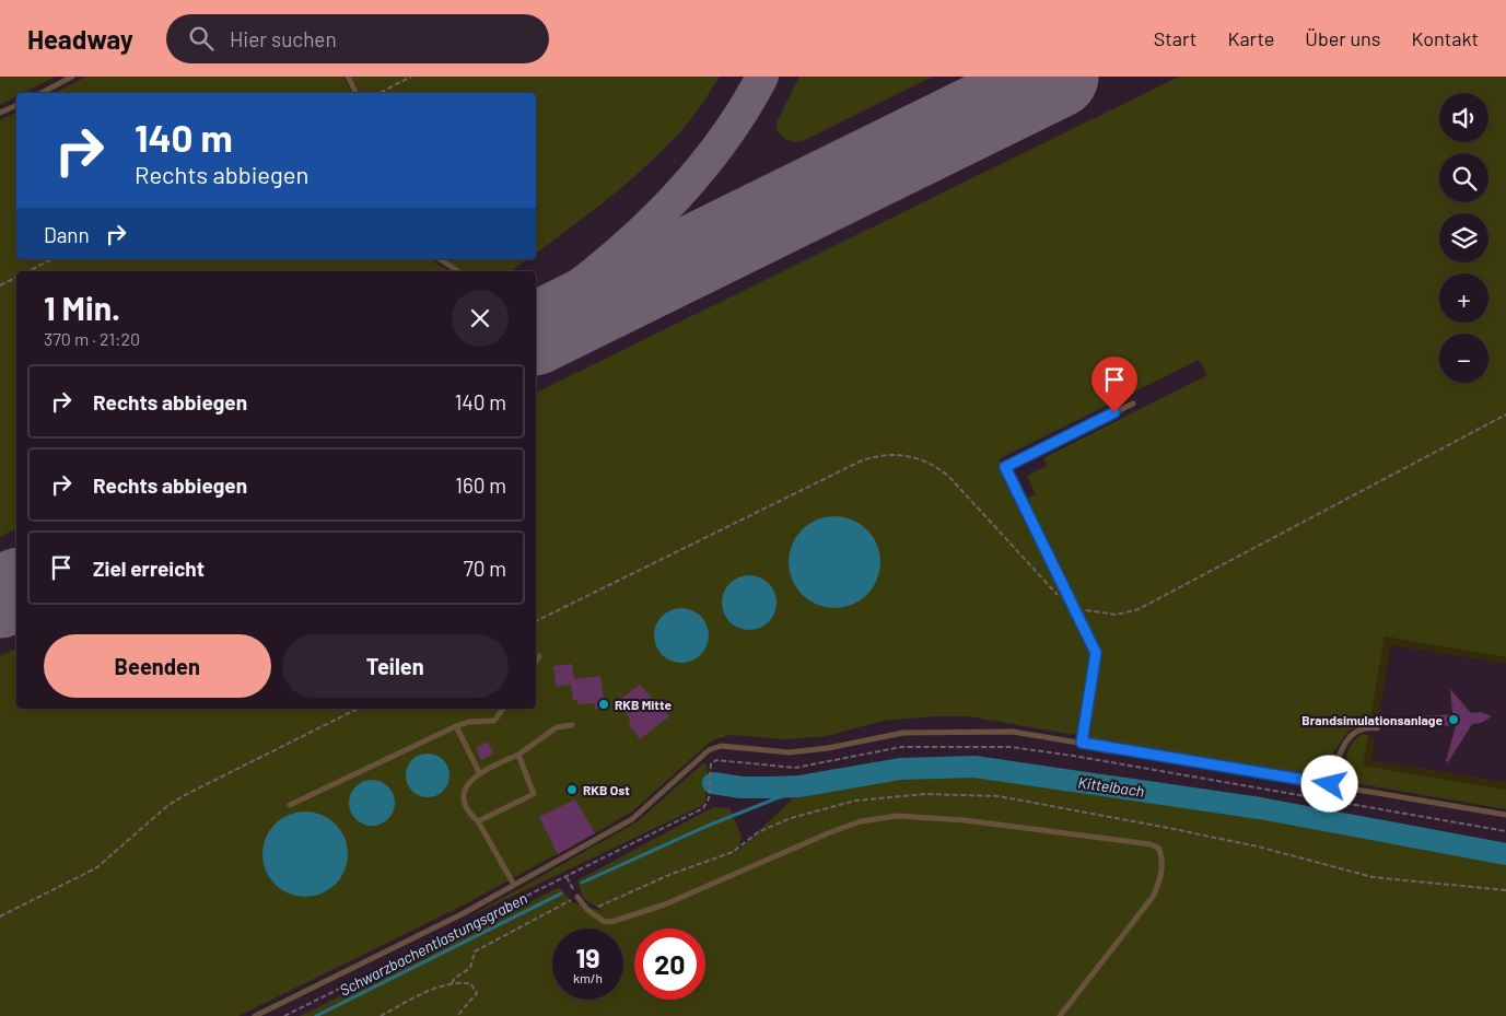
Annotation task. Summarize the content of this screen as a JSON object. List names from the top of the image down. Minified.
{"water":["Kittelbach","Schwarzbachentlastungsgraben"],"places":["RKB Mitte","Brandsimulationsanlage","RKB Ost"],"page":{"header":"Headway","search":"Hier suchen","nav":["Start","Karte","Über uns","Kontakt"],"map_buttons":["+","−"],"turn":["140 m","Rechts abbiegen"],"then":"Dann","heading":["1 Min.","370 m · 21:20"],"list":[{"name":"Rechts abbiegen","value":"140 m"},{"name":"Rechts abbiegen","value":"160 m"},{"name":"Ziel erreicht","value":"70 m"}],"buttons":["Beenden","Teilen"],"speed":"19 km/h","limit":"20"}}
